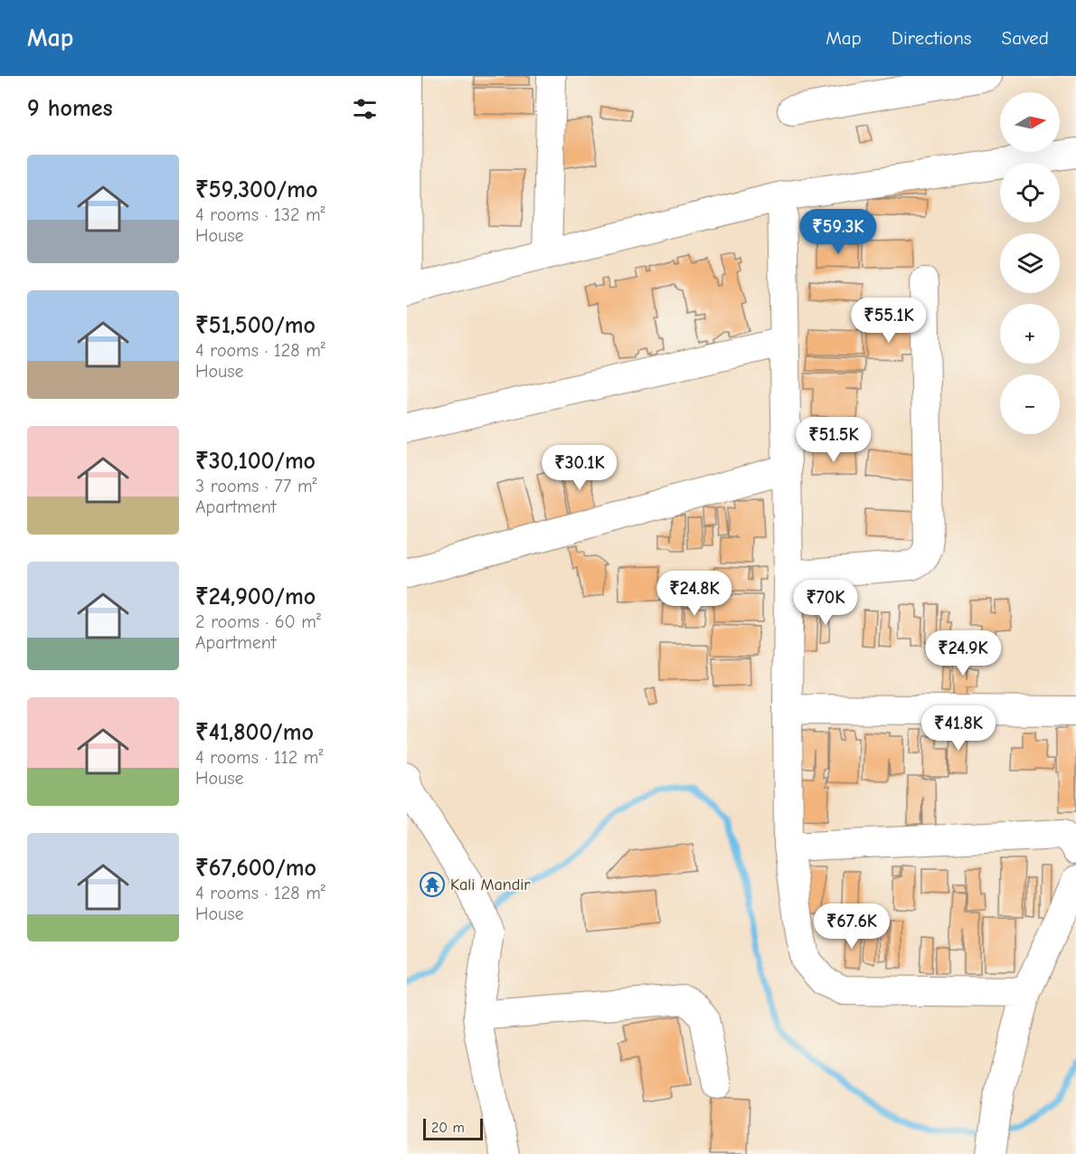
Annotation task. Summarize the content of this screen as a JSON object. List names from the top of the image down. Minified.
{"places":{"temple":["Kali Mandir"]},"scale_bar":"20 m","north":"right","page":{"header":"Map","nav":["Map","Directions","Saved"],"heading":"9 homes","map_buttons":["+","−"],"list":[{"name":"₹59,300/mo","note":"4 rooms · 132 m² · House"},{"name":"₹51,500/mo","note":"4 rooms · 128 m² · House"},{"name":"₹30,100/mo","note":"3 rooms · 77 m² · Apartment"},{"name":"₹24,900/mo","note":"2 rooms · 60 m² · Apartment"},{"name":"₹41,800/mo","note":"4 rooms · 112 m² · House"},{"name":"₹67,600/mo","note":"4 rooms · 128 m² · House"}],"price":["₹59.3K","₹55.1K","₹51.5K","₹30.1K","₹24.8K","₹70K","₹24.9K","₹41.8K","₹67.6K"],"scale":"20 m"}}
